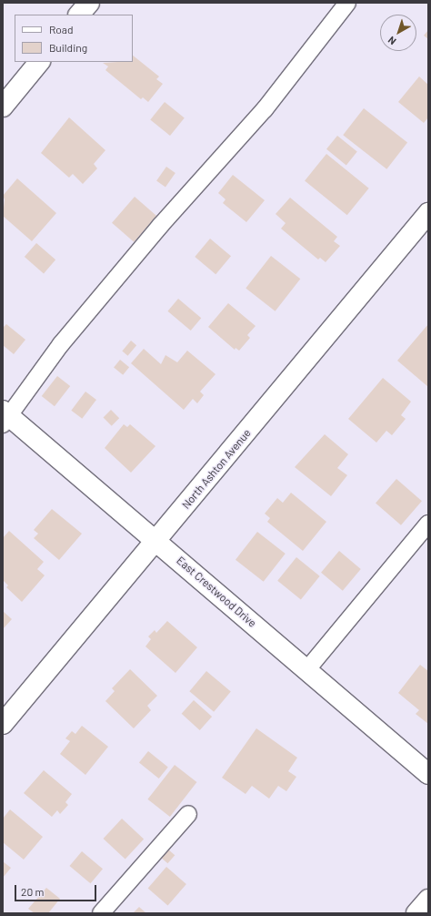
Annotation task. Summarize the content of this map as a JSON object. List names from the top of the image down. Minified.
{"streets":{"street":["North Ashton Avenue","East Crestwood Drive"]},"crossings":[["North Ashton Avenue","East Crestwood Drive"]],"legend":["Road","Building"],"scale_bar":"20 m","north":"bottom left"}
